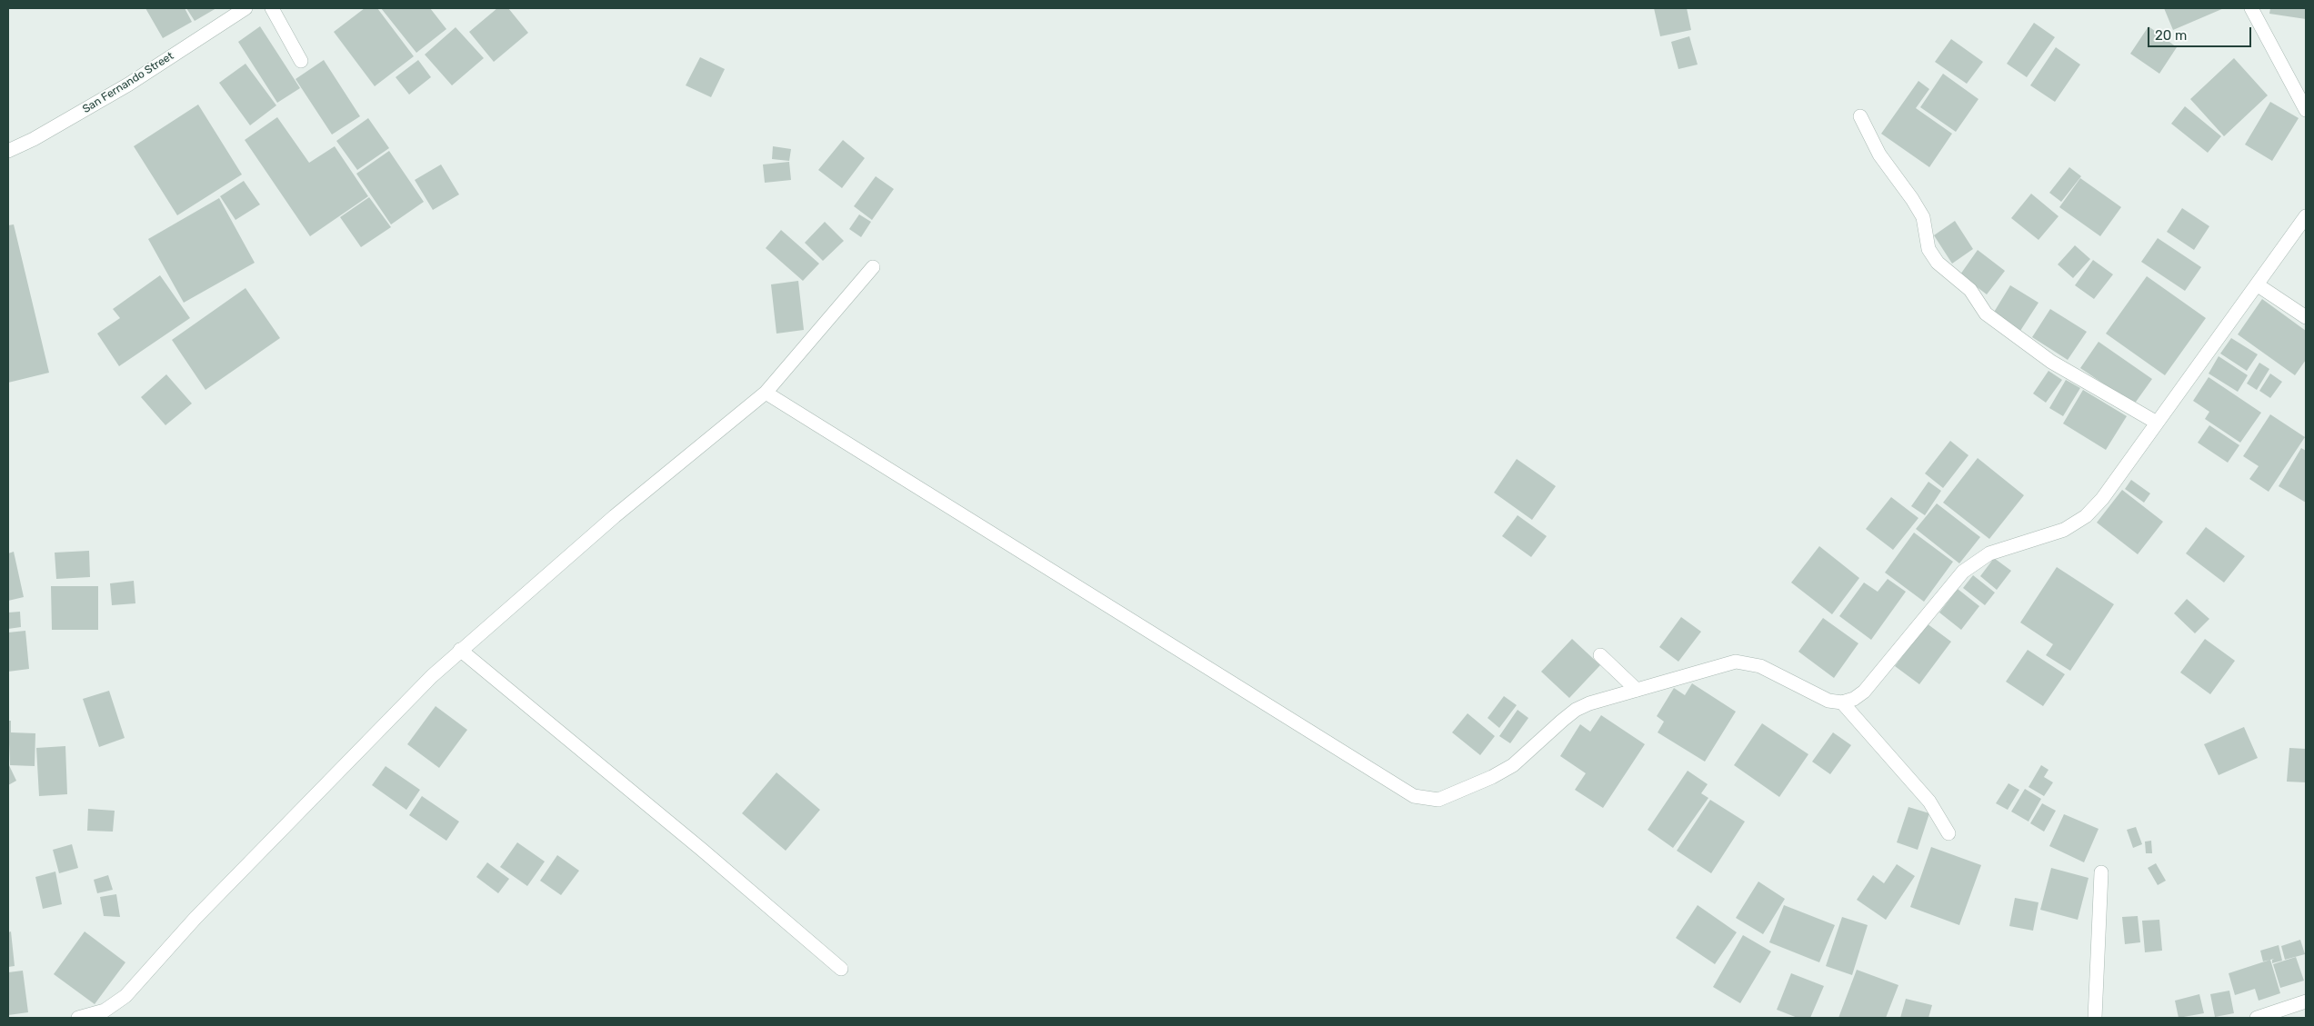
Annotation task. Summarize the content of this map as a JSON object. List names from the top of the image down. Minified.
{"streets":{"street":["San Fernando Street"]},"scale_bar":"20 m"}
